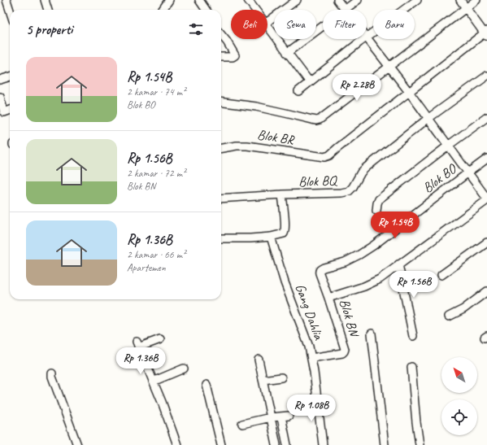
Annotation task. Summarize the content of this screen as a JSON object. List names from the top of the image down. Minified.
{"streets":{"street":["Blok BR","Blok BO","Blok BQ","Gang Dahlia","Blok BN"]},"crossings":[["Blok BO","Blok BN"],["Gang Dahlia","Blok BN"]],"north":"top left","page":{"chip":["Beli","Sewa","Filter","Baru"],"heading":"5 properti","list":[{"name":"Rp 1.54B","note":"2 kamar · 74 m² · Blok BO"},{"name":"Rp 1.56B","note":"2 kamar · 72 m² · Blok BN"},{"name":"Rp 1.36B","note":"2 kamar · 66 m² · Apartemen"}],"price":["Rp 2.28B","Rp 1.54B","Rp 1.56B","Rp 1.36B","Rp 1.08B"]}}
